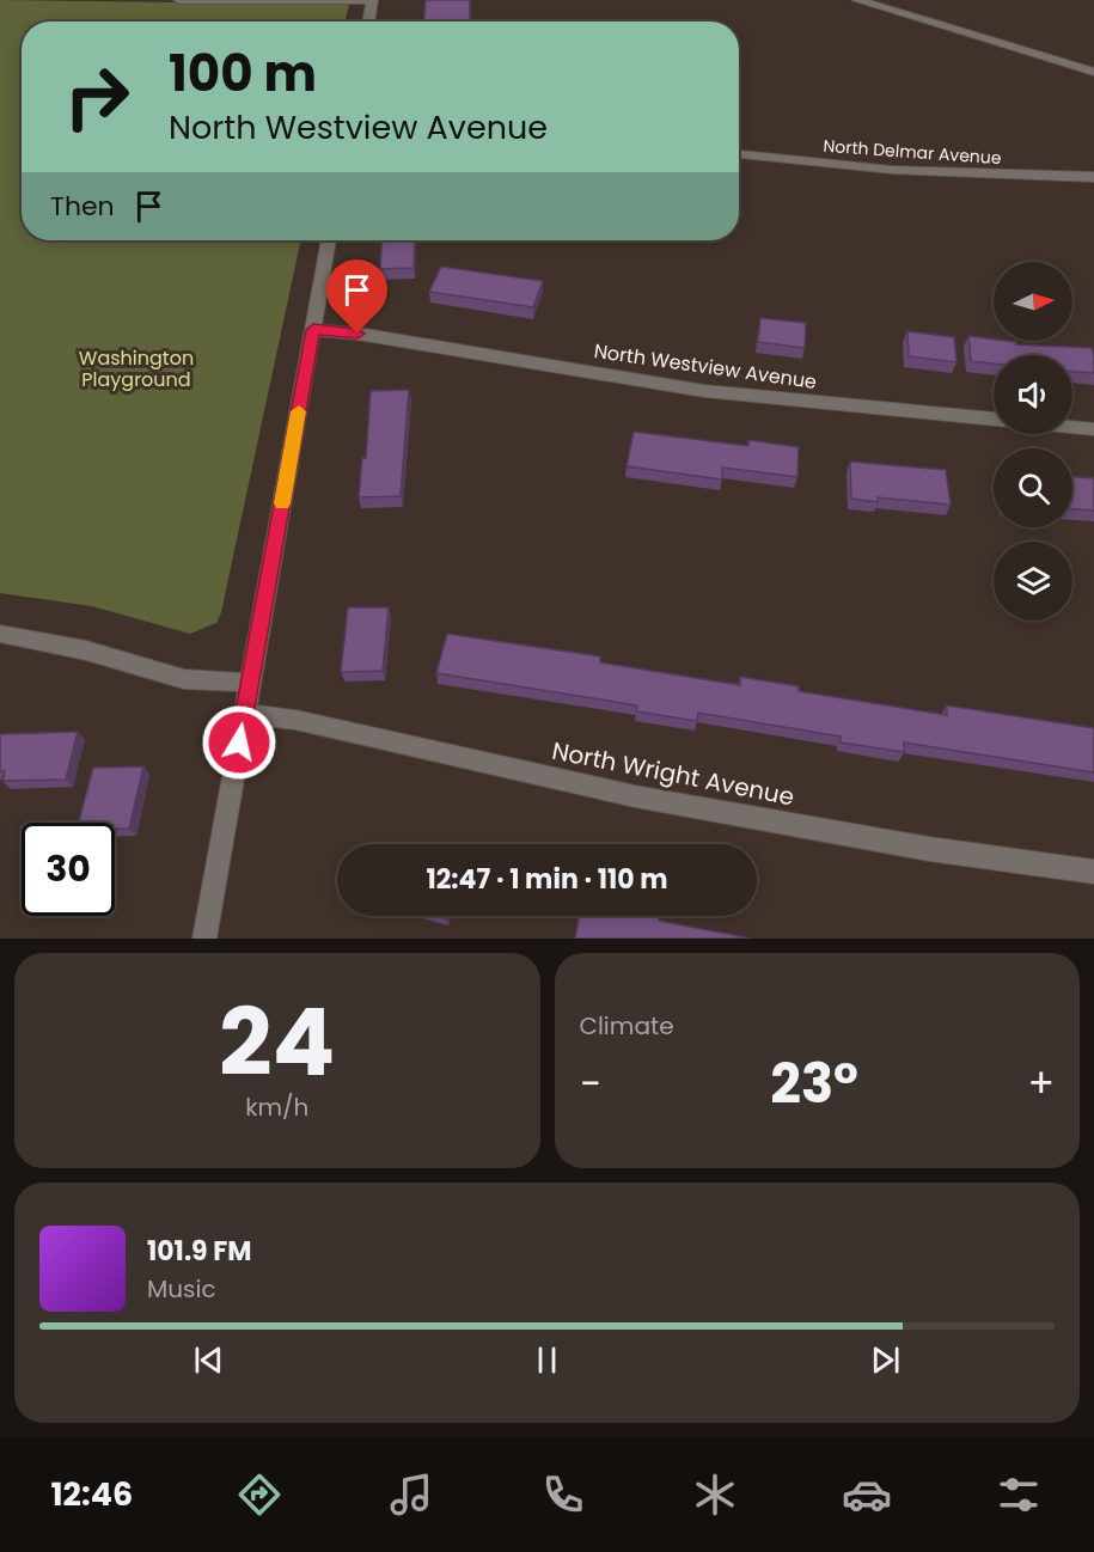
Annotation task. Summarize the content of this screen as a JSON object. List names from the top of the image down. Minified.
{"streets":{"street":["North Delmar Avenue","North Westview Avenue","North Wright Avenue"]},"parks":["Washington Playground"],"north":"right","page":{"turn":["100 m","North Westview Avenue"],"then":"Then","limit":"30","trip":"12:47 · 1 min · 110 m","tile":[["24","km/h"],"Climate"],"heat":["−","23°","+"],"song":["101.9 FM","Music"],"tabs":"12:46"}}
